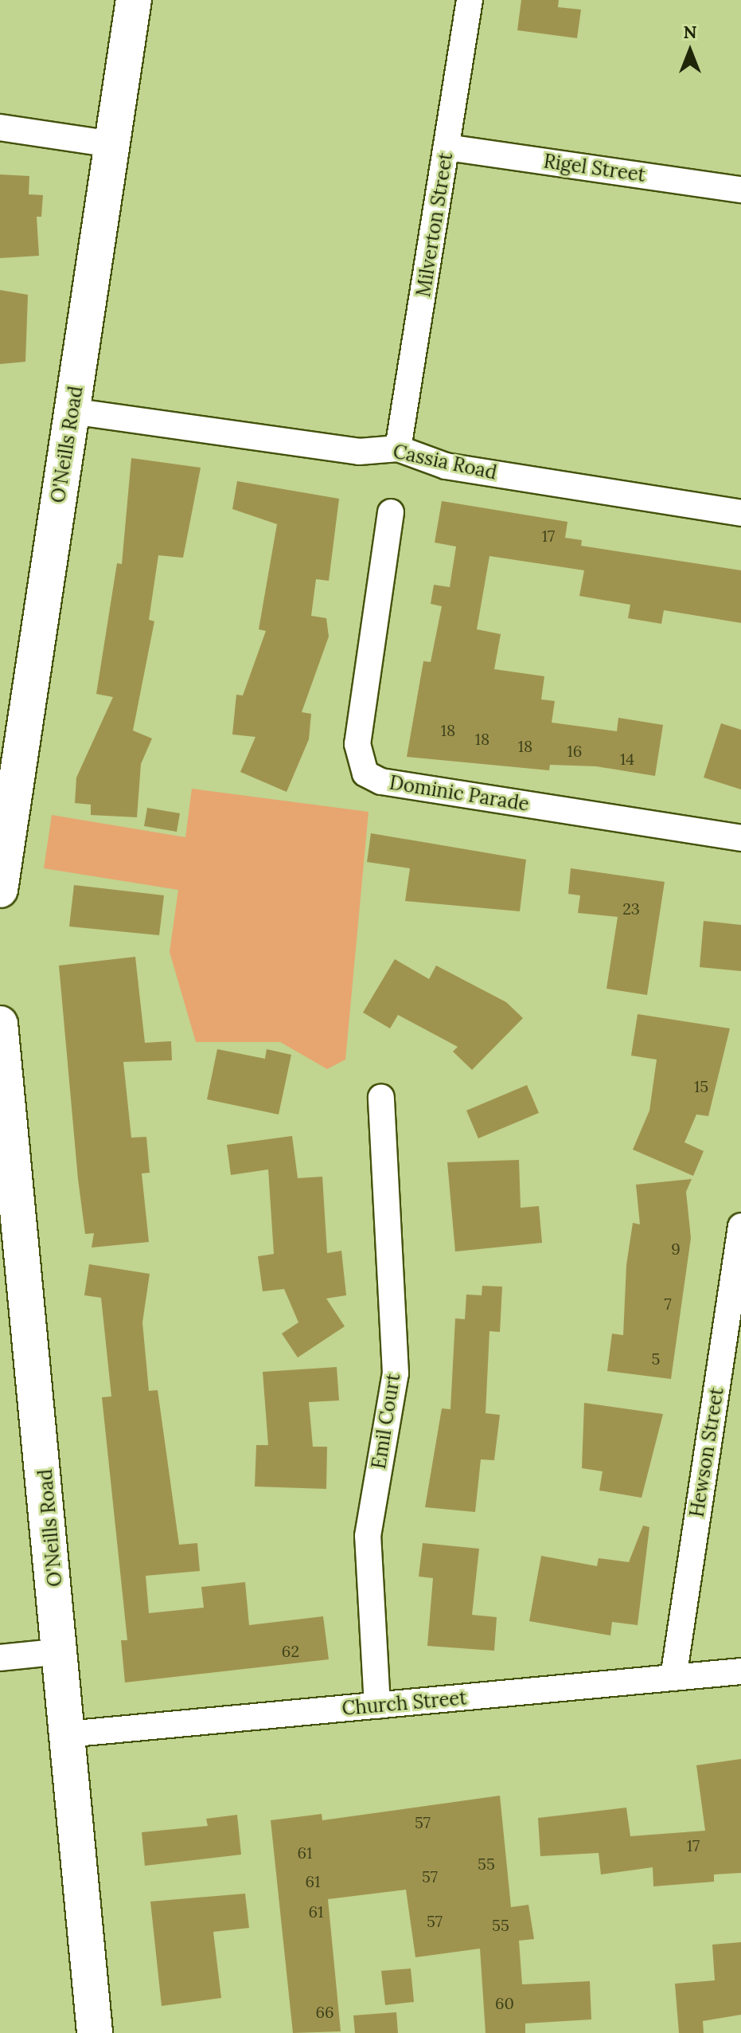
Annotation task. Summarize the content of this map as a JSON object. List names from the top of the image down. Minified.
{"streets":{"street":["Rigel Street","Milverton Street","O'Neills Road","Cassia Road","Dominic Parade","Emil Court","Hewson Street","Church Street"]},"crossings":[["Rigel Street","Milverton Street"],["Milverton Street","Cassia Road"],["O'Neills Road","Cassia Road"],["O'Neills Road","Church Street"],["Emil Court","Church Street"],["Hewson Street","Church Street"]],"house_numbers":["17","18","18","18","16","14","23","15","9","7","5","62","57","17","61","55","57","61","61","57","55","60","66"],"north":"top"}
